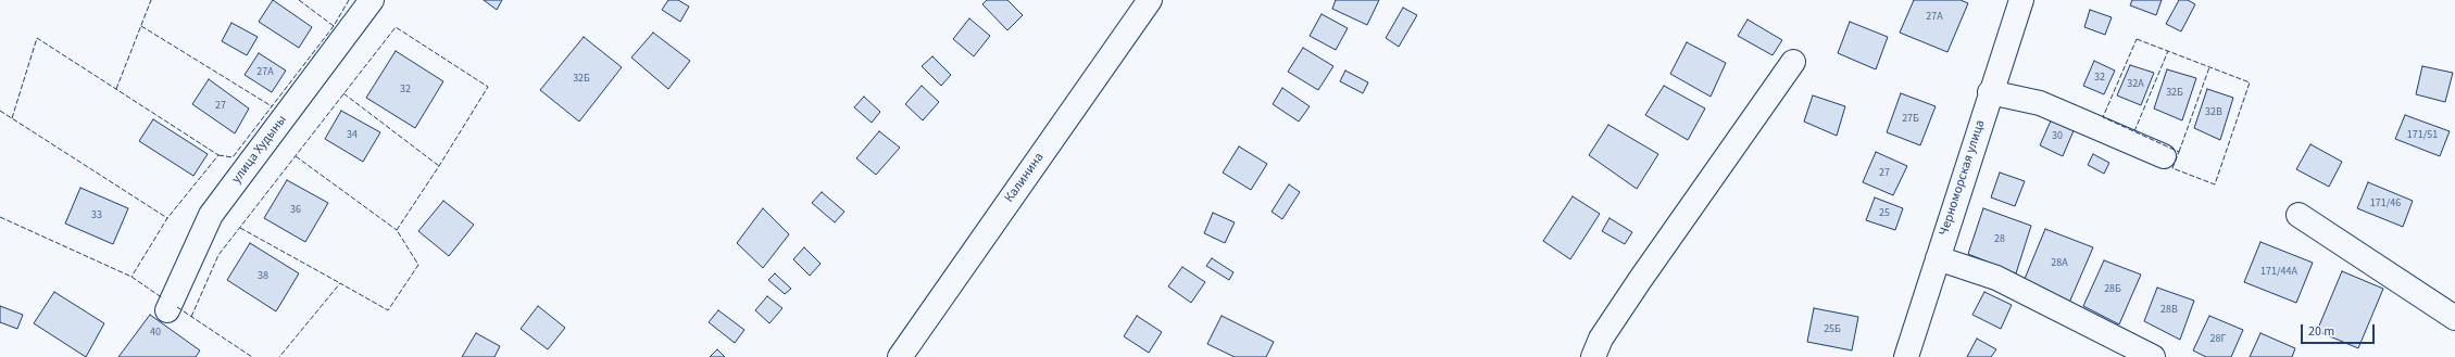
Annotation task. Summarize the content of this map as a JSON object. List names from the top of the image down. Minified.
{"streets":{"street":["улица Худыны","Калинина","Черноморская улица"]},"house_numbers":["27А","27А","32","32Б","32А","32","32Б","27","32В","27Б","34","171/51","30","27","171/46","36","25","33","28","28А","171/44А","38","28Б","28В","25Б","40","28Г"],"scale_bar":"20 m"}
